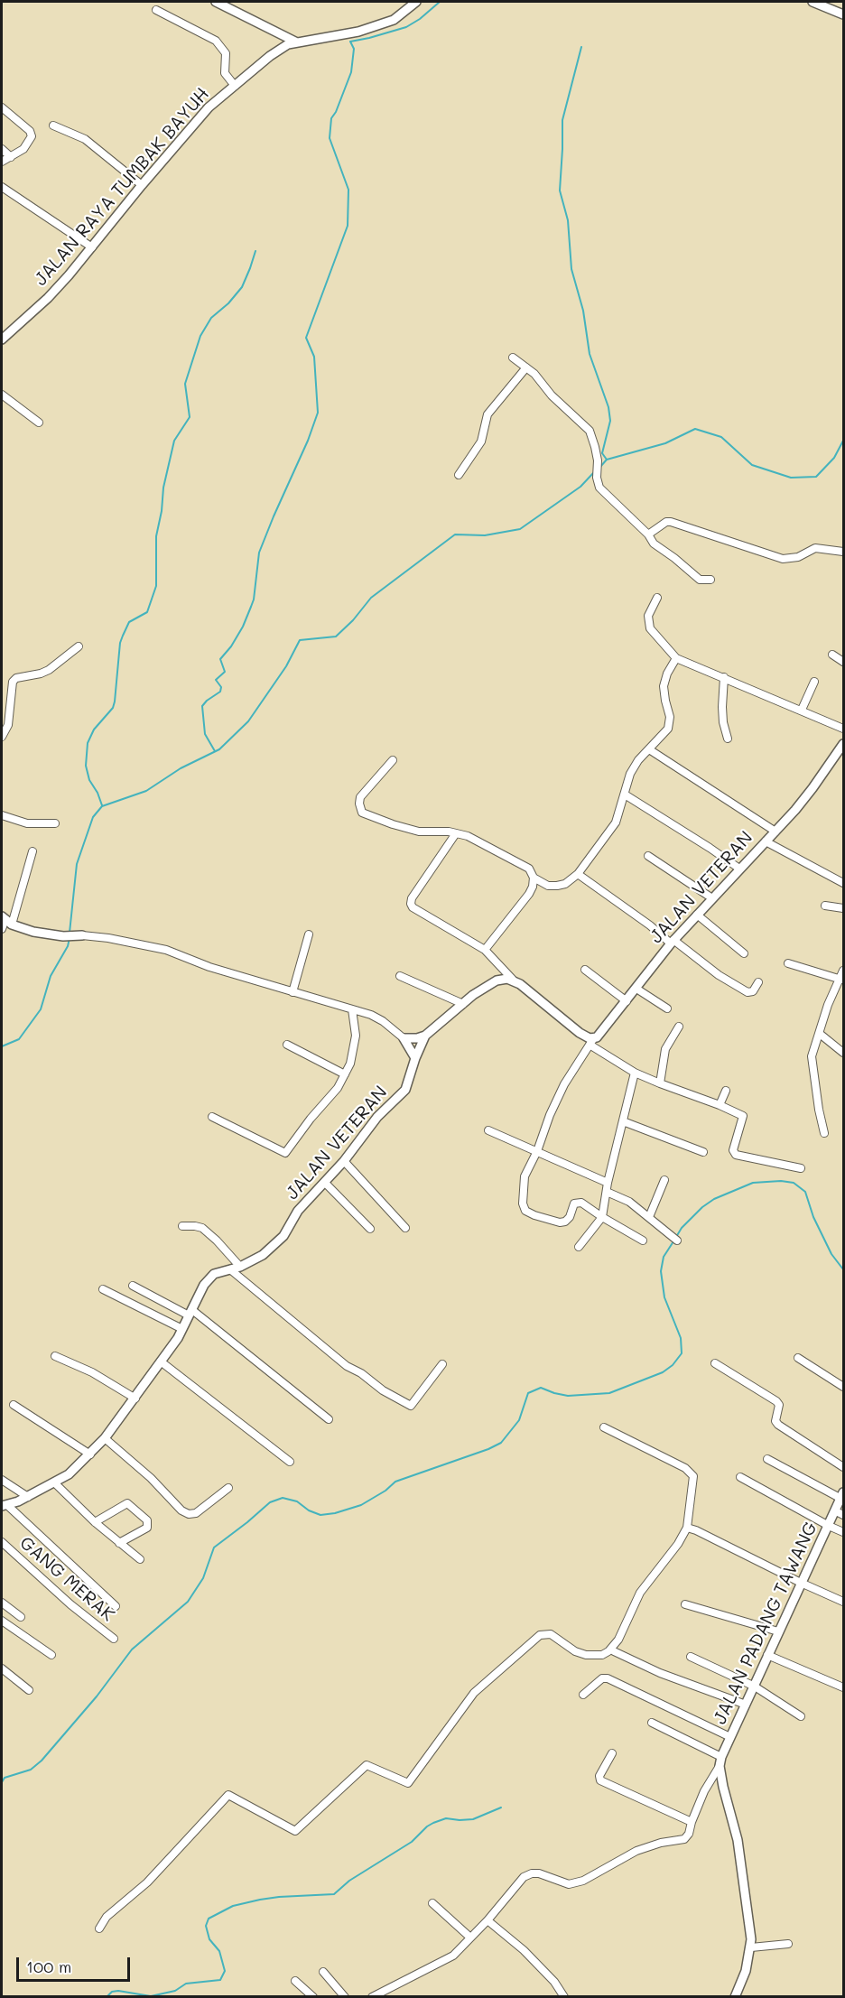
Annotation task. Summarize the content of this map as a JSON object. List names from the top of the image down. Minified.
{"streets":{"street":["JALAN RAYA TUMBAK BAYUH","JALAN VETERAN","GANG MERAK","JALAN PADANG TAWANG"]},"scale_bar":"100 m"}
